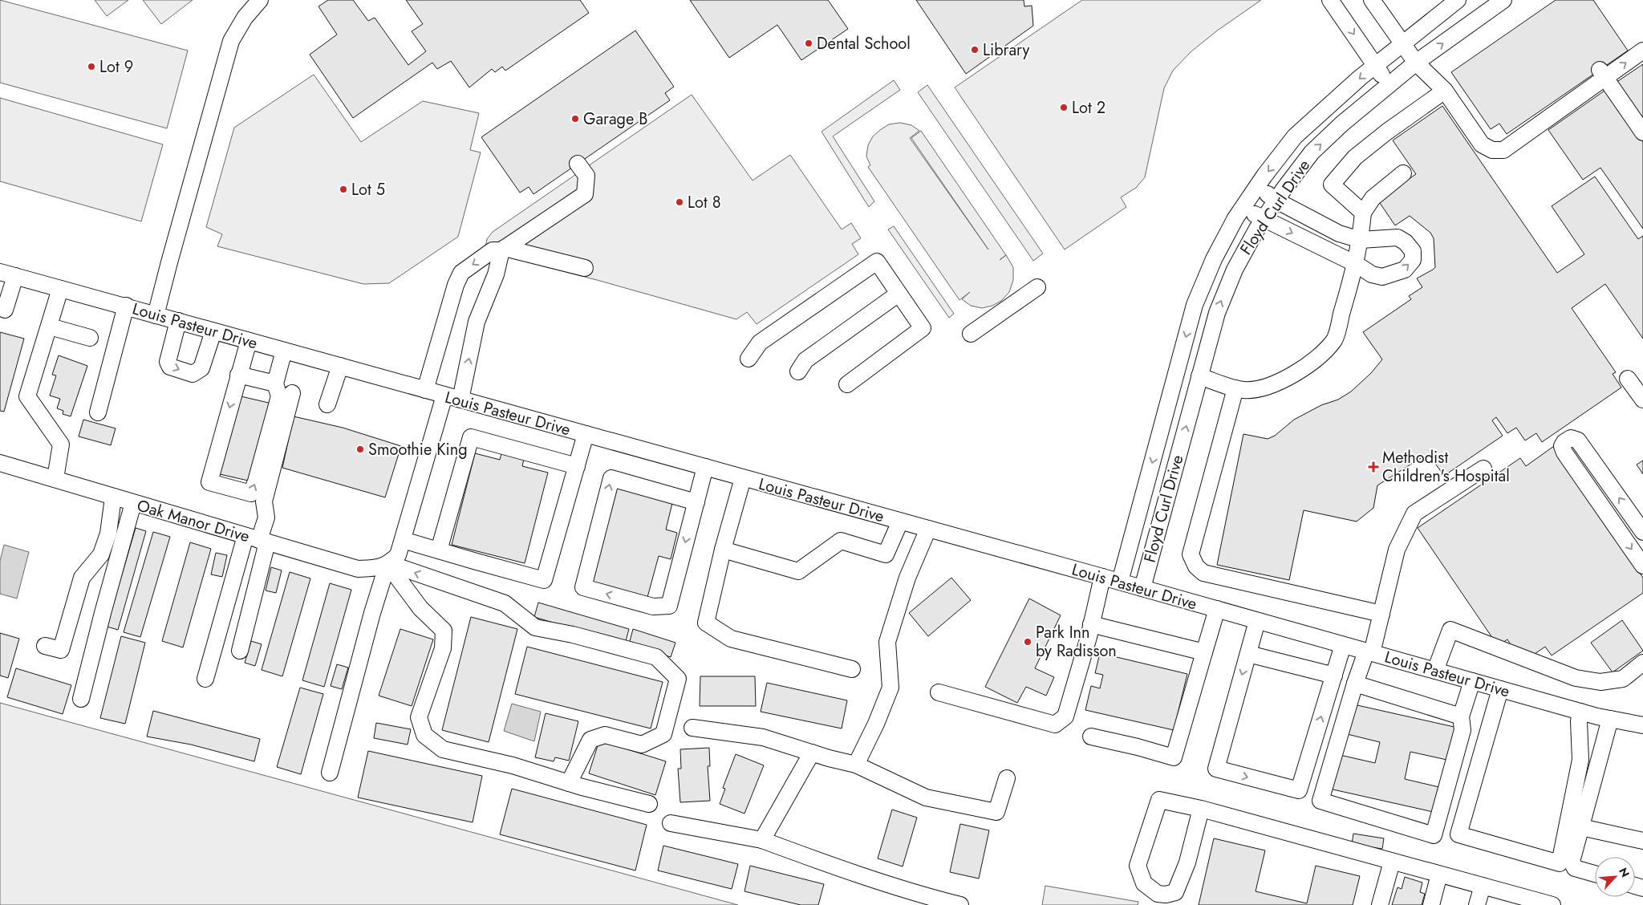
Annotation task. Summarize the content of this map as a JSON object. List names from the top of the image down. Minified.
{"streets":{"street":["Floyd Curl Drive","Louis Pasteur Drive","Oak Manor Drive"]},"crossings":[["Floyd Curl Drive","Louis Pasteur Drive"]],"places":{"other":["Dental School","Library","Lot 9","Lot 2","Garage B","Lot 5","Lot 8","Smoothie King","Park Inn by Radisson"],"health":["Methodist Children's Hospital"]},"north":"top right"}
